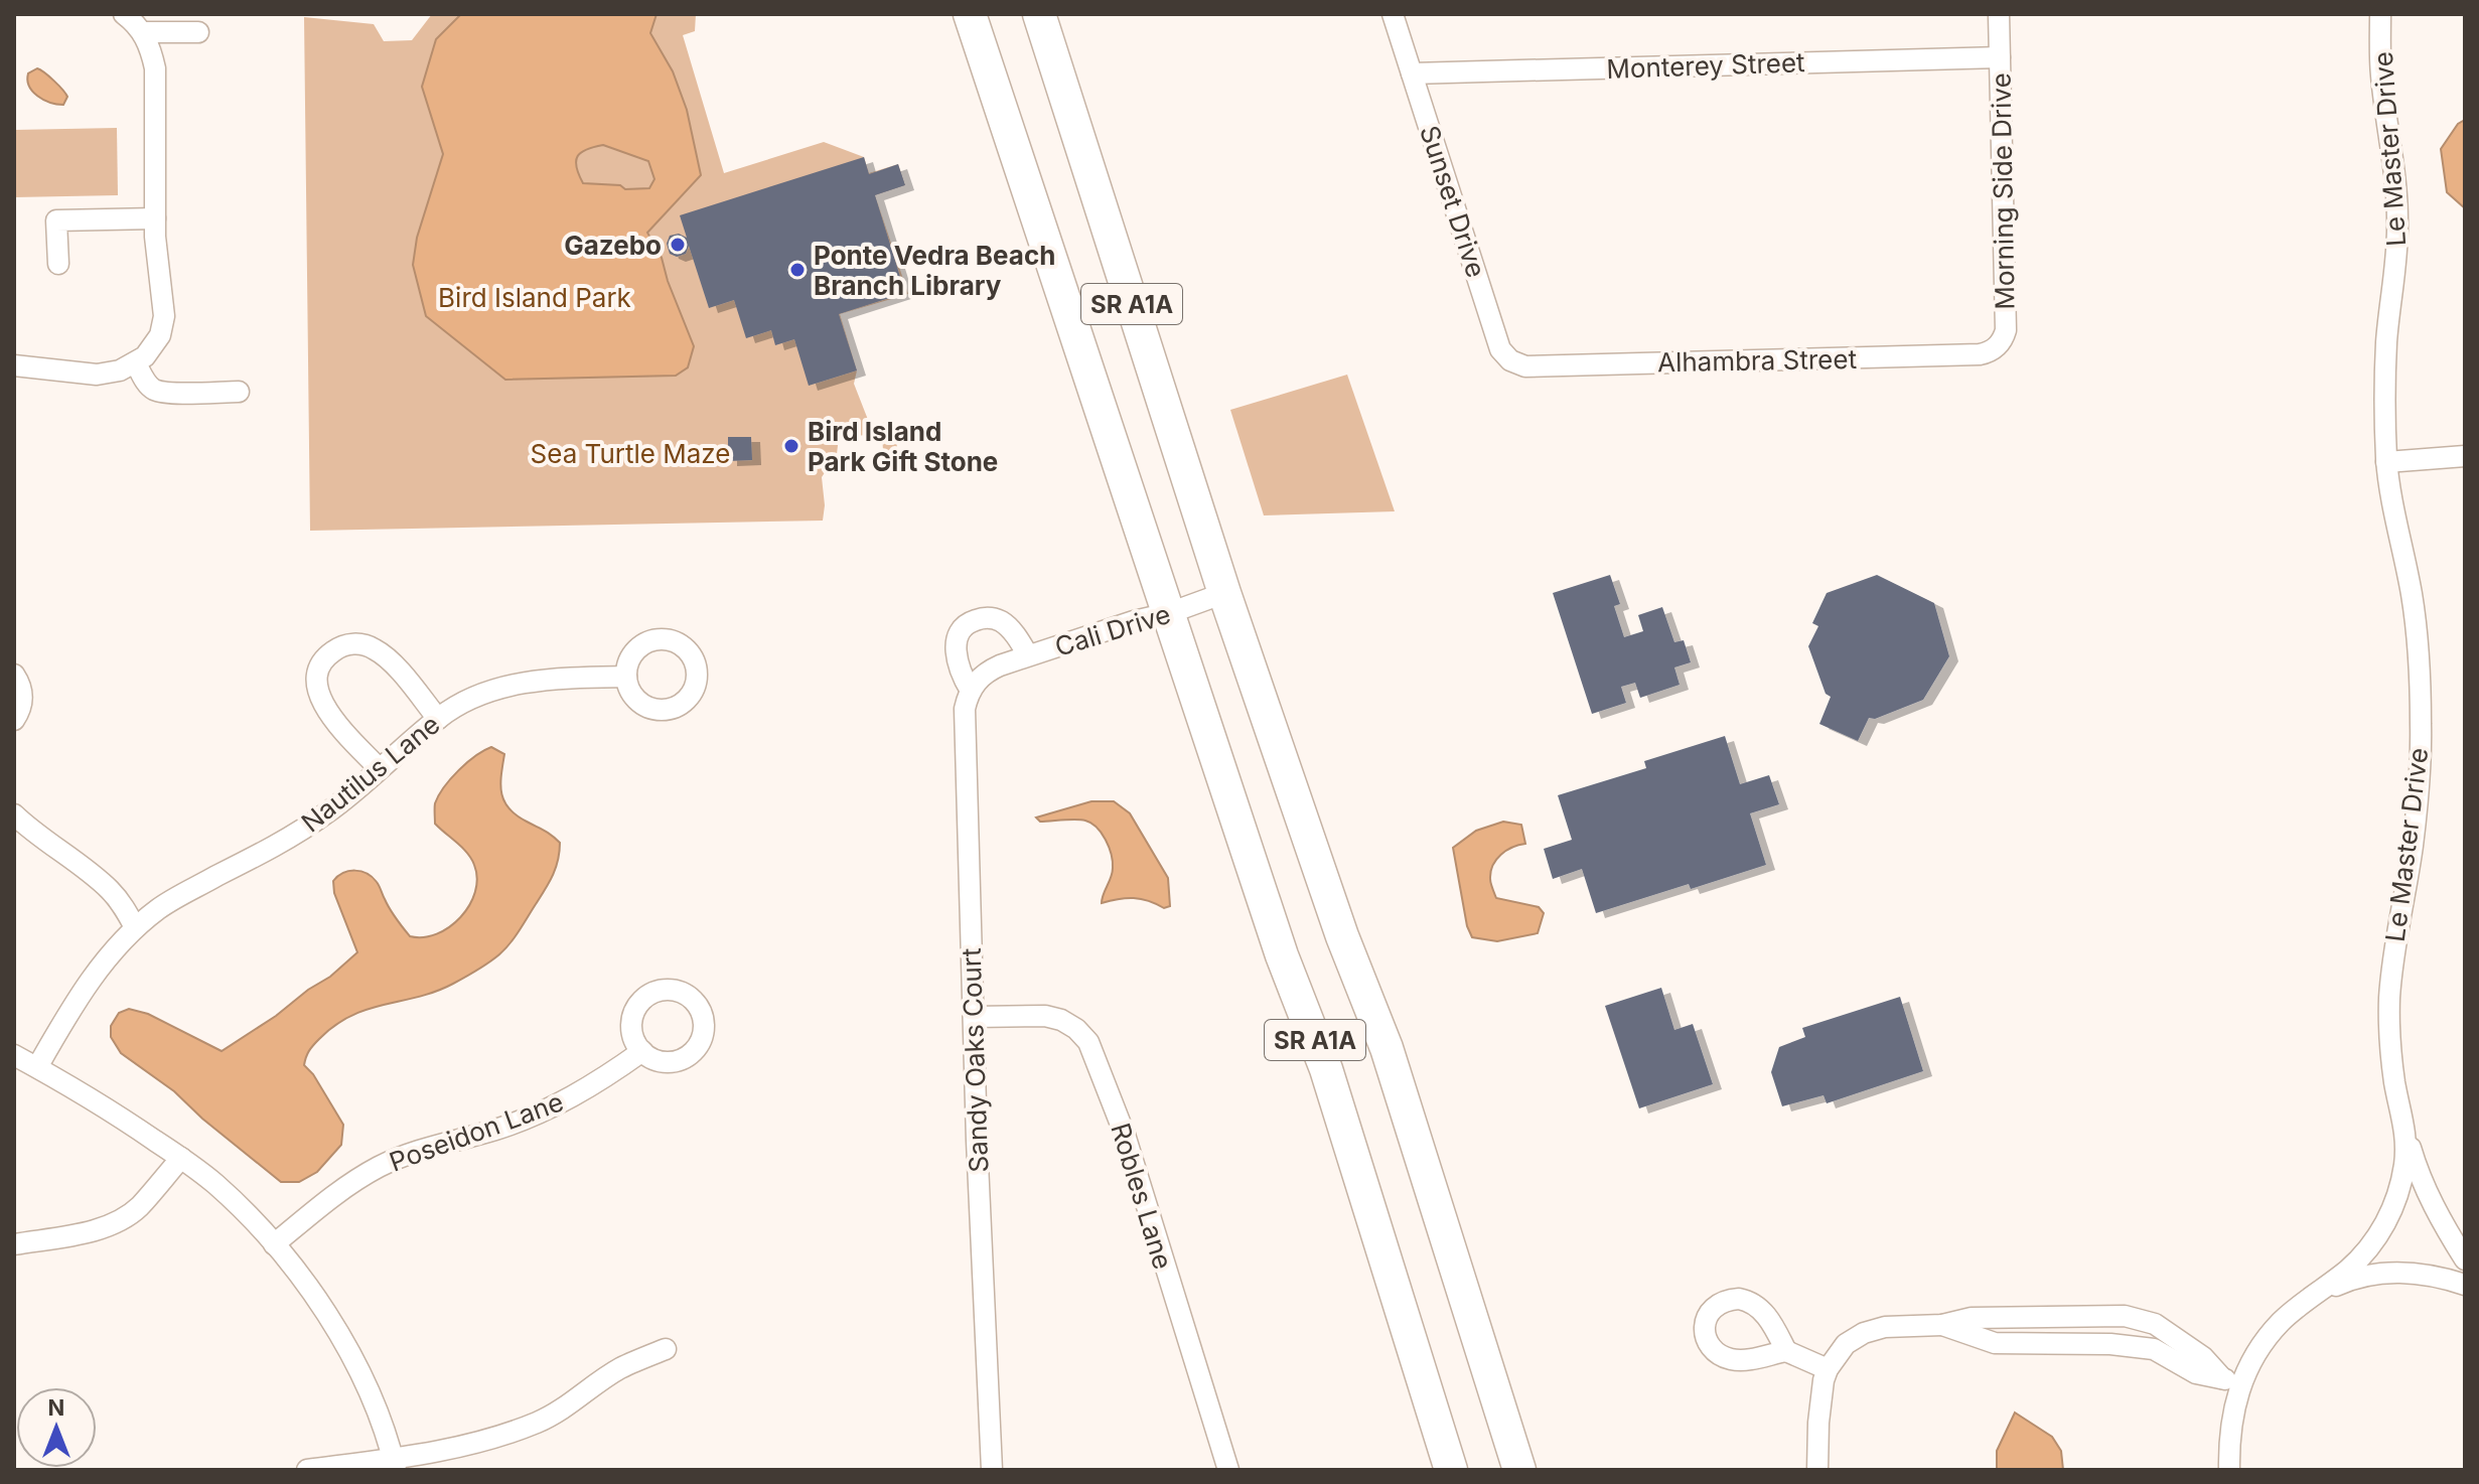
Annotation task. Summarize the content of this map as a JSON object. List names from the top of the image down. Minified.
{"streets":{"main road":["SR A1A"],"street":["Monterey Street","Le Master Drive","Morning Side Drive","Sunset Drive","Alhambra Street","Cali Drive","Nautilus Lane","Sandy Oaks Court","Poseidon Lane","Robles Lane"]},"crossings":[["Monterey Street","Morning Side Drive"],["Monterey Street","Sunset Drive"],["Morning Side Drive","Alhambra Street"],["Sunset Drive","Alhambra Street"],["SR A1A","Cali Drive"],["Cali Drive","Sandy Oaks Court"],["Sandy Oaks Court","Robles Lane"]],"parks":["Bird Island Park","Sea Turtle Maze"],"places":["Gazebo","Ponte Vedra Beach Branch Library","Bird Island Park Gift Stone"],"north":"top"}
